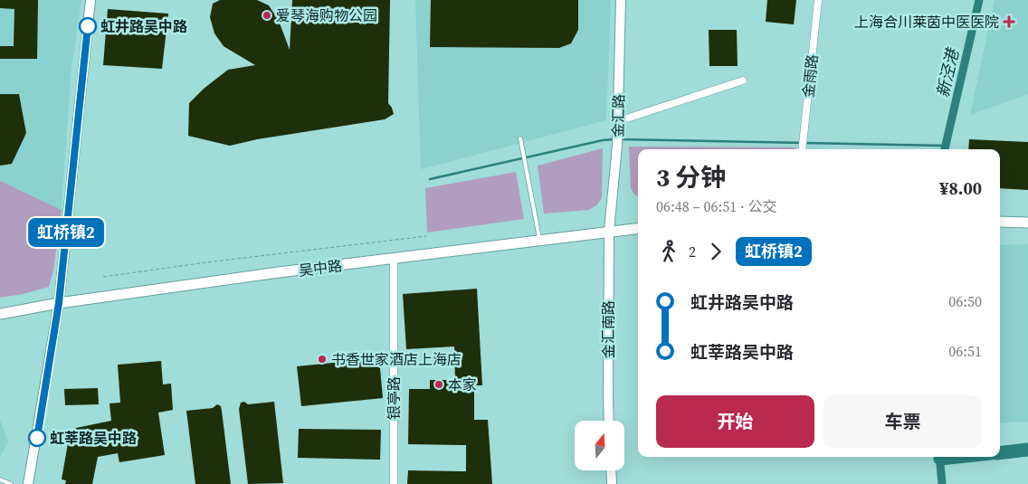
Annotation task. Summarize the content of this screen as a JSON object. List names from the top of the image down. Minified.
{"streets":{"main road":["吴中路"],"street":["金雨路","金汇路","金汇南路","银亭路"]},"crossings":[["金汇路","吴中路"],["金汇路","金汇南路"],["吴中路","金汇南路"],["吴中路","银亭路"]],"water":["新泾港"],"places":{"other":["爱琴海购物公园","虹井路吴中路","书香世家酒店上海店","本家","虹莘路吴中路"],"health":["上海合川莱茵中医医院"]},"lines":["bus line 虹桥镇2"],"north":"top","page":{"on_map":"虹桥镇2","heading":["3 分钟","06:48 – 06:51 · 公交","¥8.00"],"legs":["2","虹桥镇2"],"list":[{"name":"虹井路吴中路","value":"06:50"},{"name":"虹莘路吴中路","value":"06:51"}],"buttons":["开始","车票"]}}
